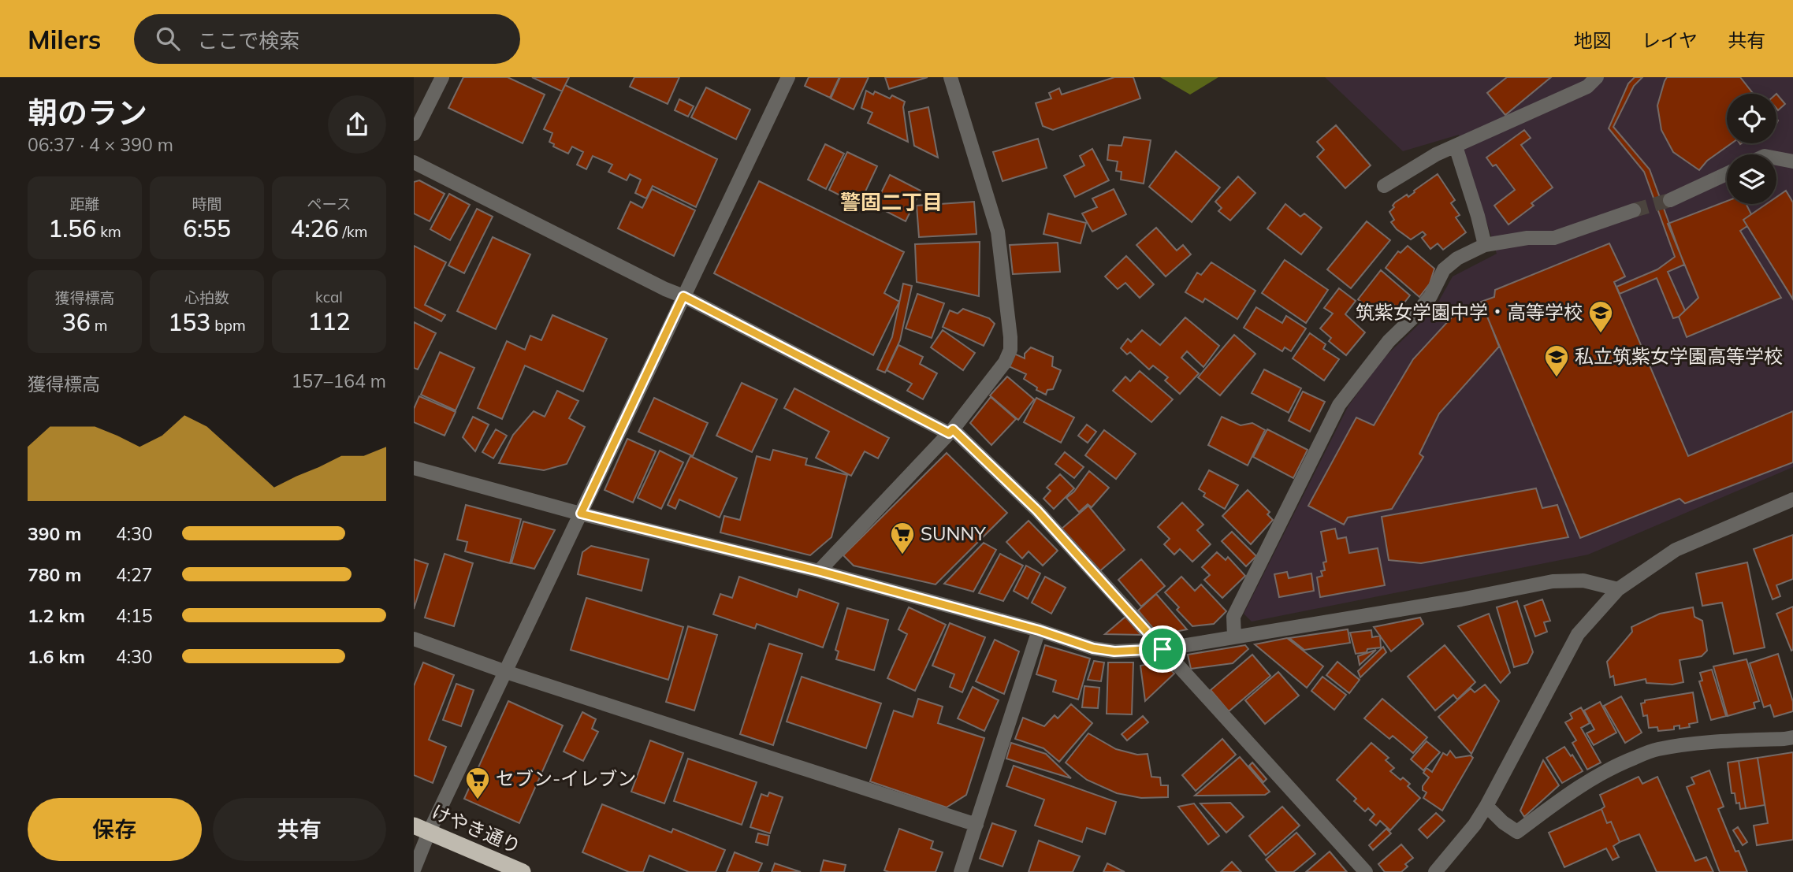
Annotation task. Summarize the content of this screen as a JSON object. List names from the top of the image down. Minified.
{"streets":{"highway":["けやき通り"]},"districts":["警固二丁目"],"places":{"school or university":["筑紫女学園中学・高等学校","私立筑紫女学園高等学校"],"supermarket":["SUNNY","セブン-イレブン"]},"page":{"header":"Milers","search":"ここで検索","nav":["地図","レイヤ","共有"],"heading":["朝のラン","06:37 · 4 × 390 m"],"stats":[["距離","1.56 km"],["時間","6:55"],["ペース","4:26 /km"],["獲得標高","36 m"],["心拍数","153 bpm"],["kcal","112"]],"chart":["獲得標高","157–164 m"],"list":[{"name":"390 m","note":"4:30"},{"name":"780 m","note":"4:27"},{"name":"1.2 km","note":"4:15"},{"name":"1.6 km","note":"4:30"}],"buttons":["保存","共有"]}}
